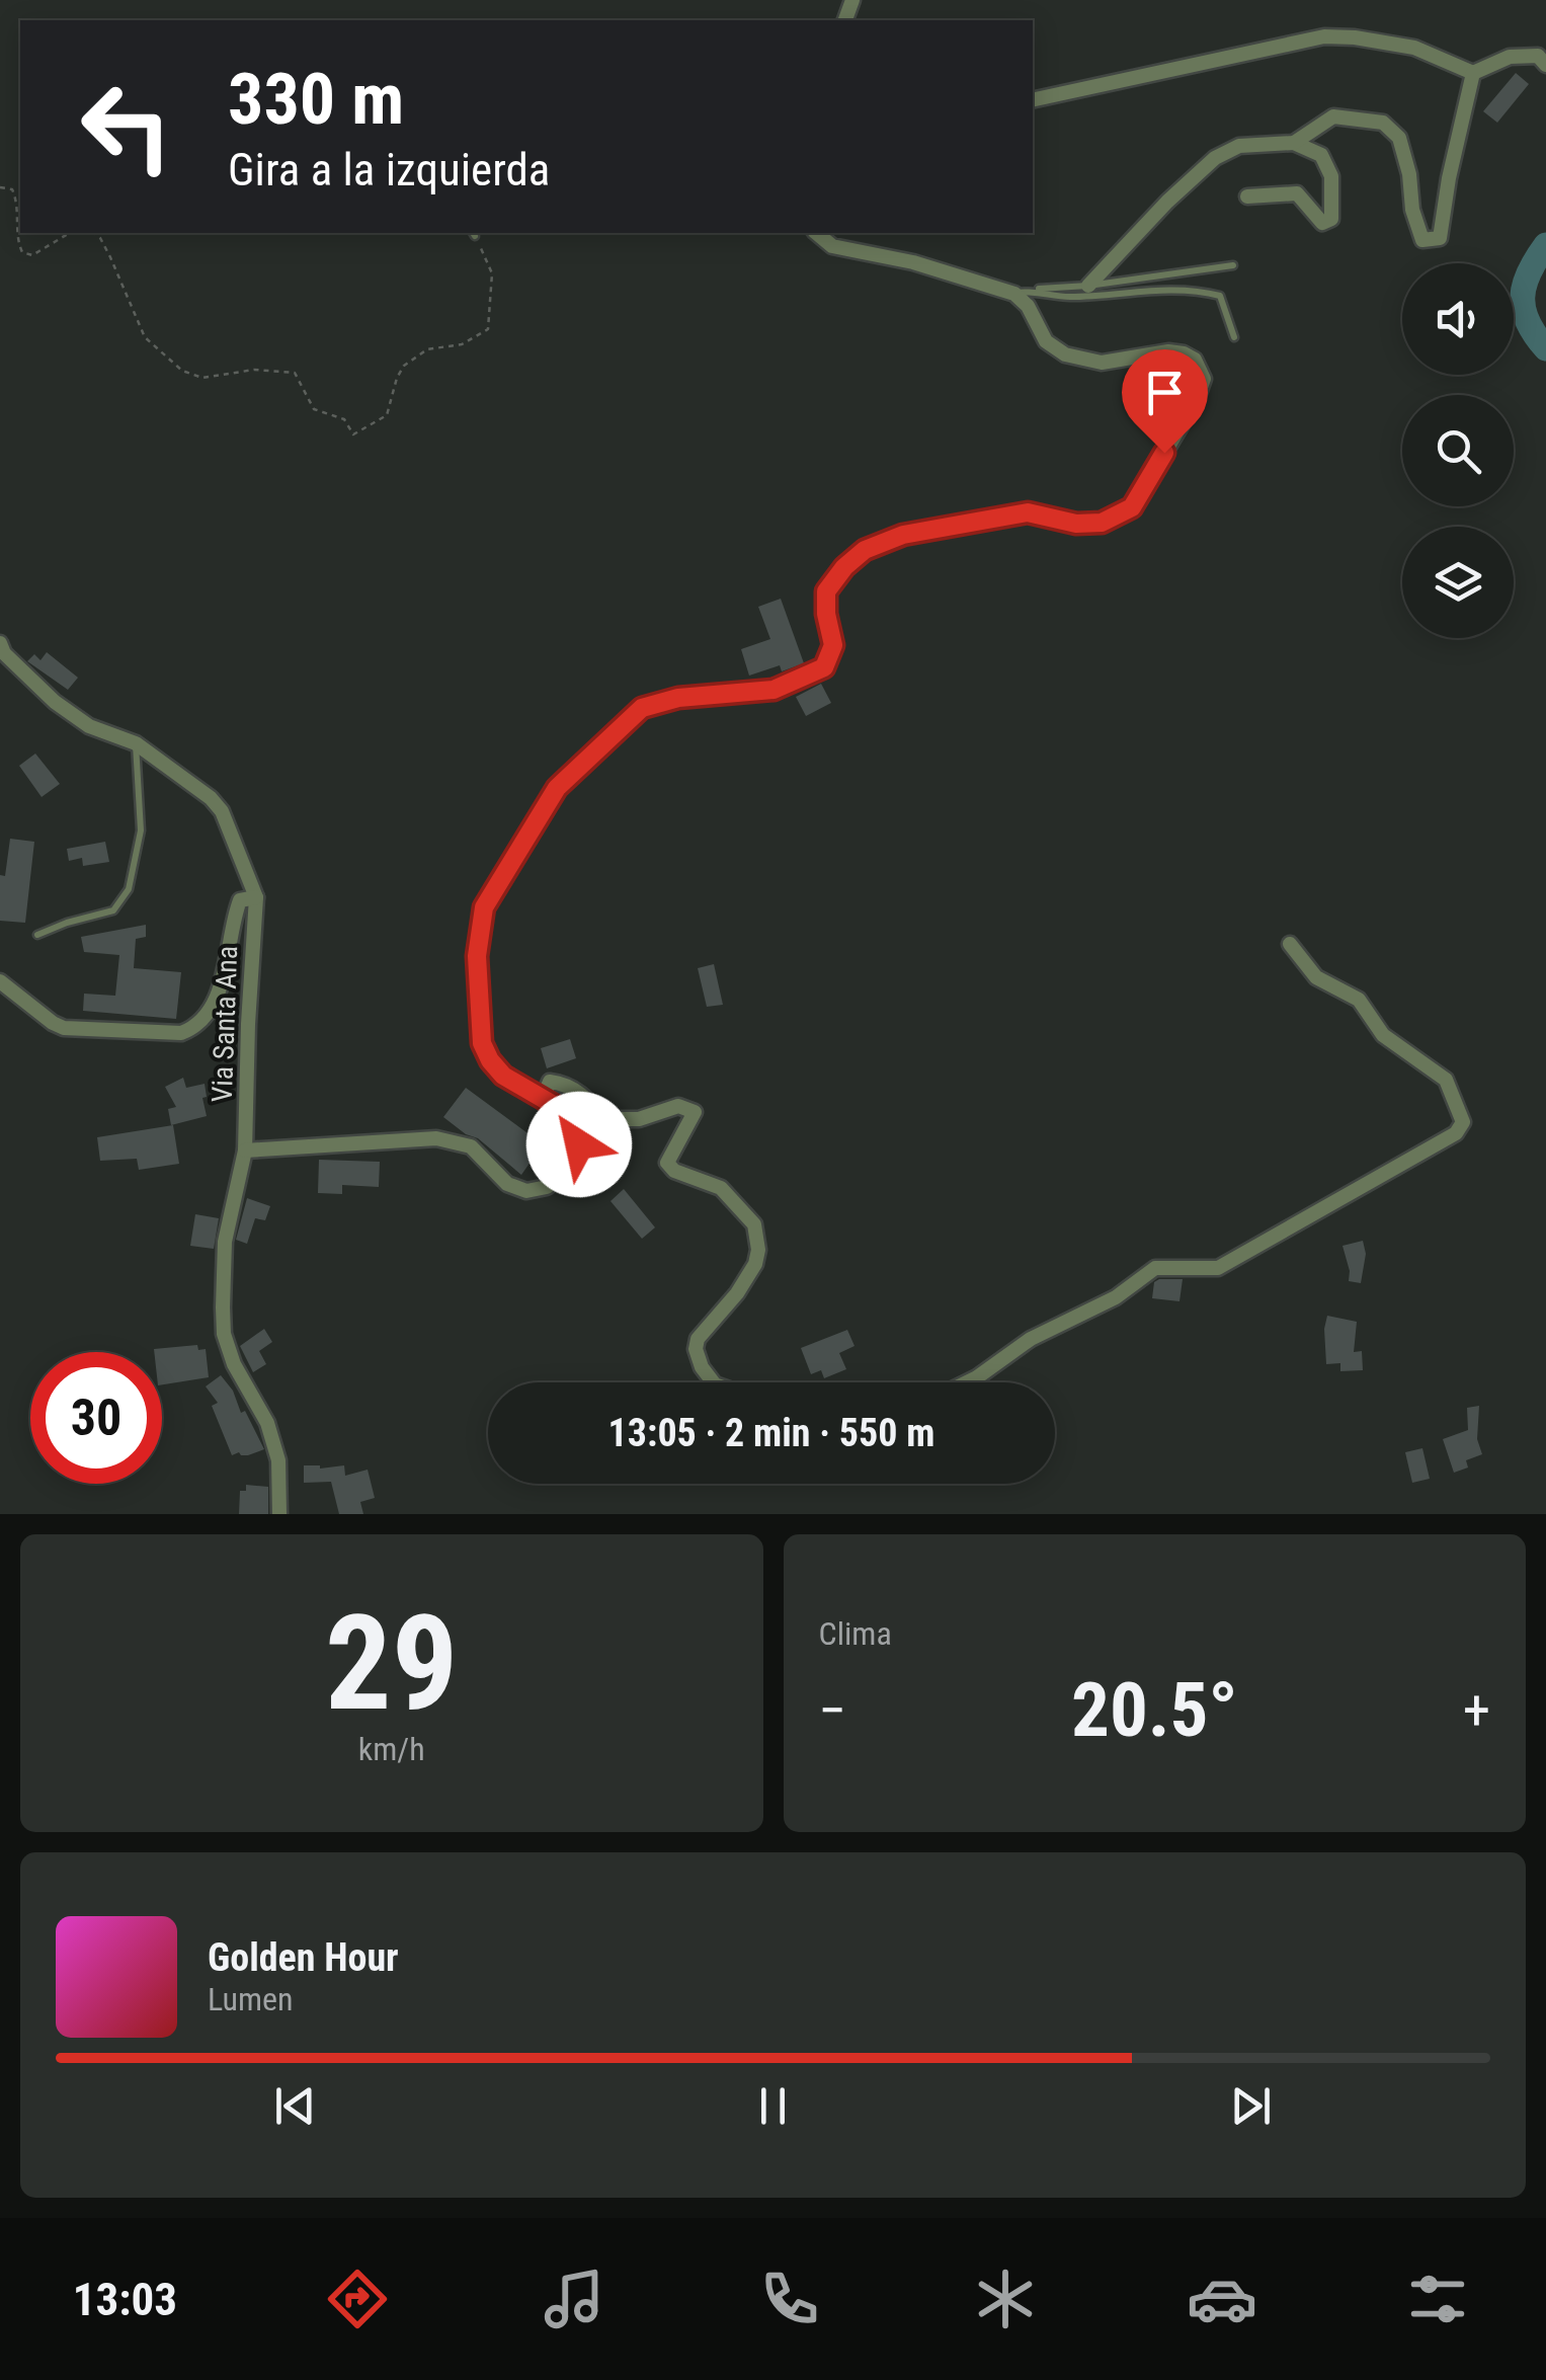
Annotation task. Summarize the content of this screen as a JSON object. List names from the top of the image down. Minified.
{"streets":{"street":["Via Santa Ana"]},"page":{"turn":["330 m","Gira a la izquierda"],"limit":"30","trip":"13:05 · 2 min · 550 m","tile":[["29","km/h"],"Clima"],"heat":["−","20.5°","+"],"song":["Golden Hour","Lumen"],"tabs":"13:03"}}
